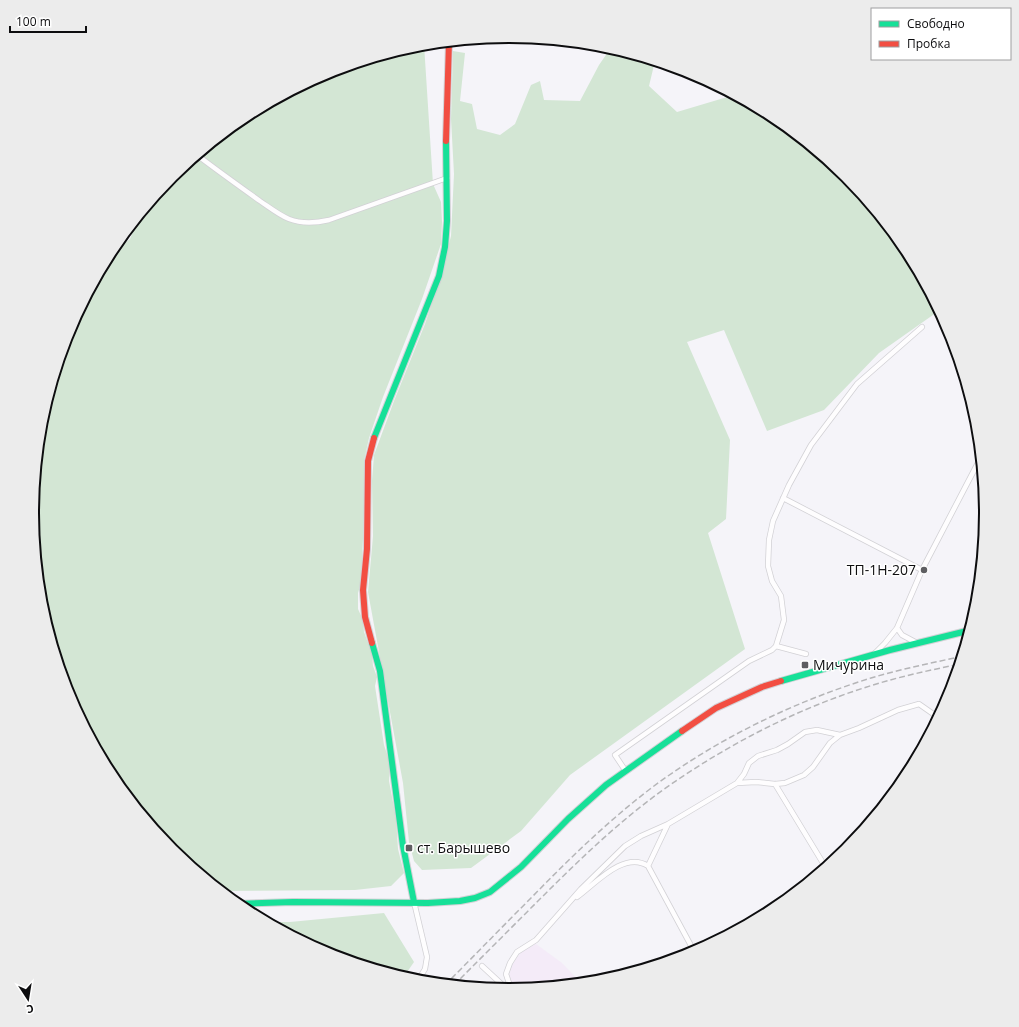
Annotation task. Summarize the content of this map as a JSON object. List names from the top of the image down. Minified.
{"places":{"other":["ТП-1Н-207"],"transit":["Мичурина","ст. Барышево"]},"legend":["Свободно","Пробка"],"scale_bar":"100 m","north":"bottom"}
